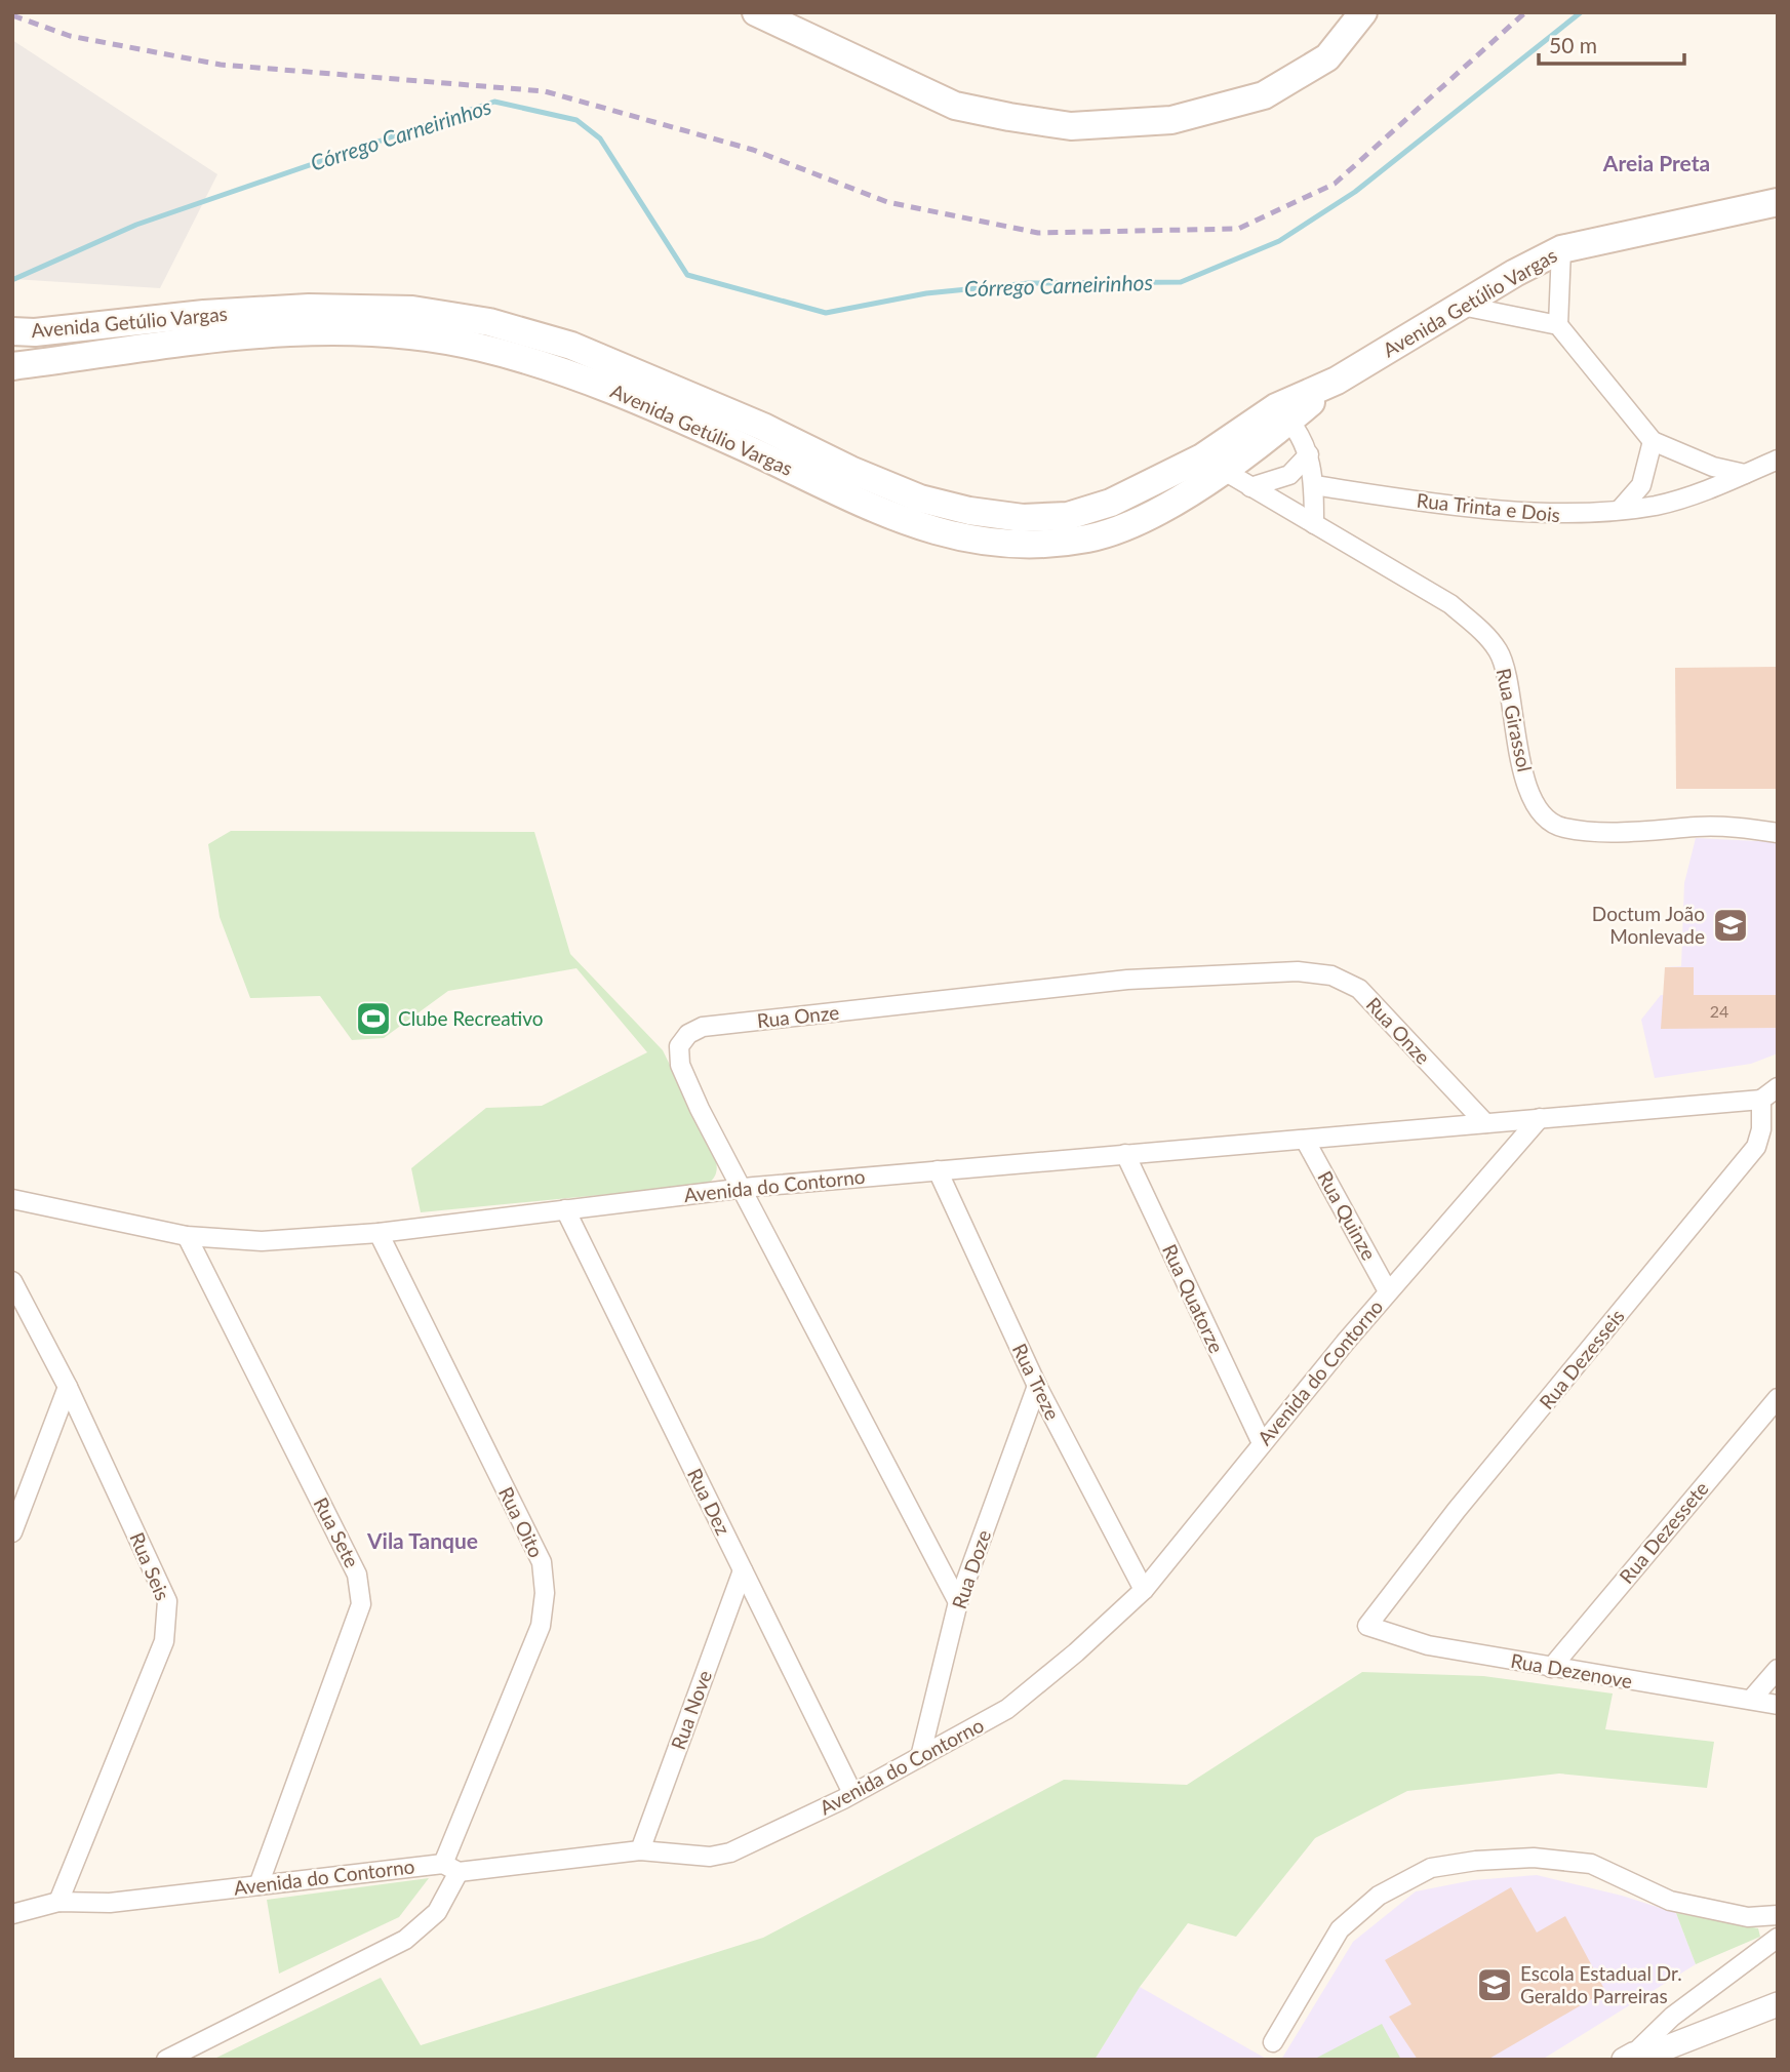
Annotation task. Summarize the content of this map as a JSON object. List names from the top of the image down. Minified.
{"streets":{"main road":["Avenida Getúlio Vargas"],"street":["Rua Trinta e Dois","Rua Girassol","Rua Onze","Avenida do Contorno","Rua Quinze","Rua Quatorze","Rua Dezesseis","Rua Treze","Rua Dez","Rua Oito","Rua Sete","Rua Dezessete","Rua Seis","Rua Doze","Rua Dezenove","Rua Nove"]},"crossings":[["Avenida Getúlio Vargas","Rua Girassol"],["Rua Onze","Avenida do Contorno"],["Rua Onze","Rua Doze"],["Avenida do Contorno","Rua Quinze"],["Avenida do Contorno","Rua Quatorze"],["Avenida do Contorno","Rua Dezesseis"],["Avenida do Contorno","Rua Treze"],["Avenida do Contorno","Rua Dez"],["Avenida do Contorno","Rua Oito"],["Avenida do Contorno","Rua Sete"],["Avenida do Contorno","Rua Seis"],["Avenida do Contorno","Rua Doze"],["Avenida do Contorno","Rua Nove"],["Rua Dezesseis","Rua Dezenove"],["Rua Treze","Rua Doze"],["Rua Dez","Rua Nove"],["Rua Dezessete","Rua Dezenove"]],"districts":["Areia Preta","Vila Tanque"],"water":["Córrego Carneirinhos"],"places":{"school or university":["Doctum João Monlevade","Escola Estadual Dr. Geraldo Parreiras"],"sports":["Clube Recreativo"]},"house_numbers":["24"],"scale_bar":"50 m"}
